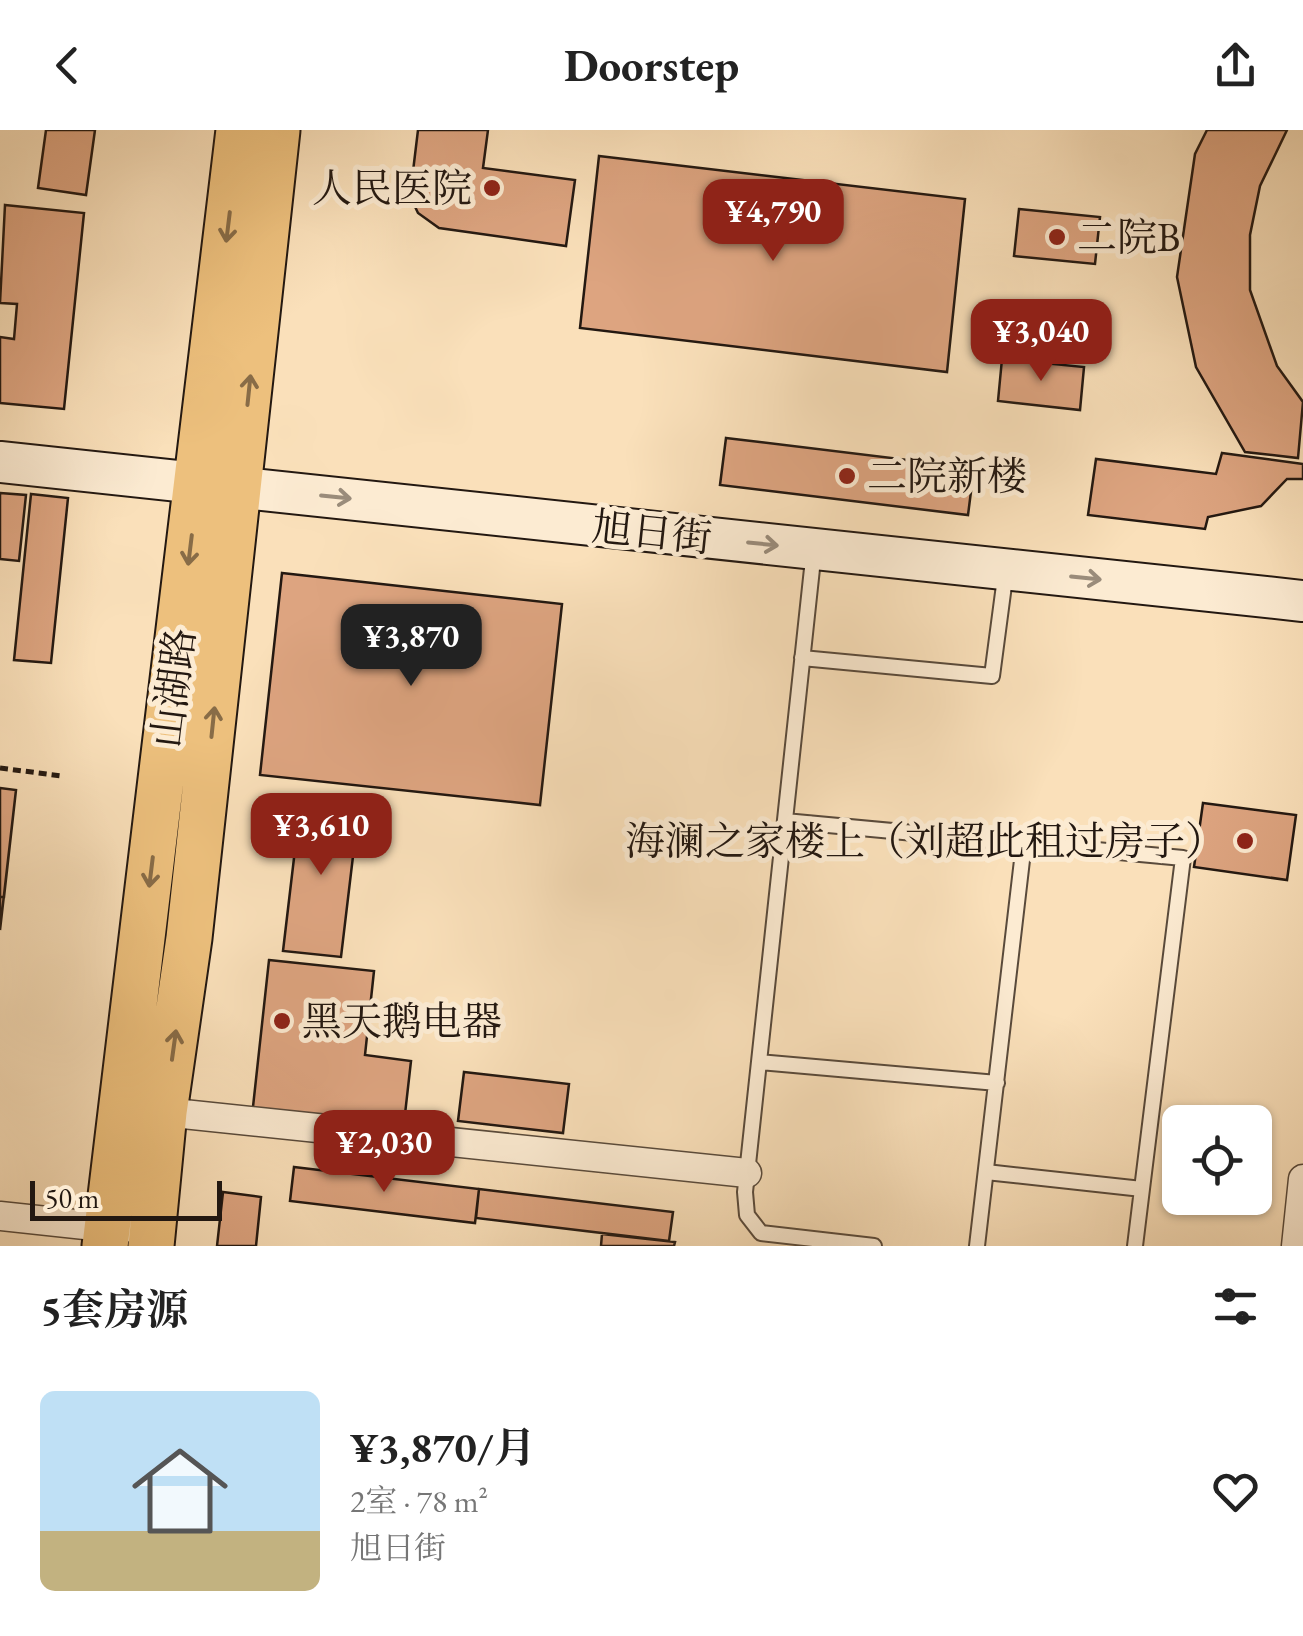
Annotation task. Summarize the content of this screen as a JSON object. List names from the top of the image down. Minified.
{"streets":{"main road":["旭日街","山湖路"]},"crossings":[["旭日街","山湖路"]],"one_way":["旭日街"],"places":["人民医院","二院B","二院新楼","海澜之家楼上（刘超此租过房子）","黑天鹅电器"],"scale_bar":"50 m","page":{"header":"Doorstep","price":["¥4,790","¥3,040","¥3,870","¥3,610","¥2,030"],"scale":"50 m","heading":"5套房源","list":[{"name":"¥3,870/月","note":"2室 · 78 m² · 旭日街"}]}}
